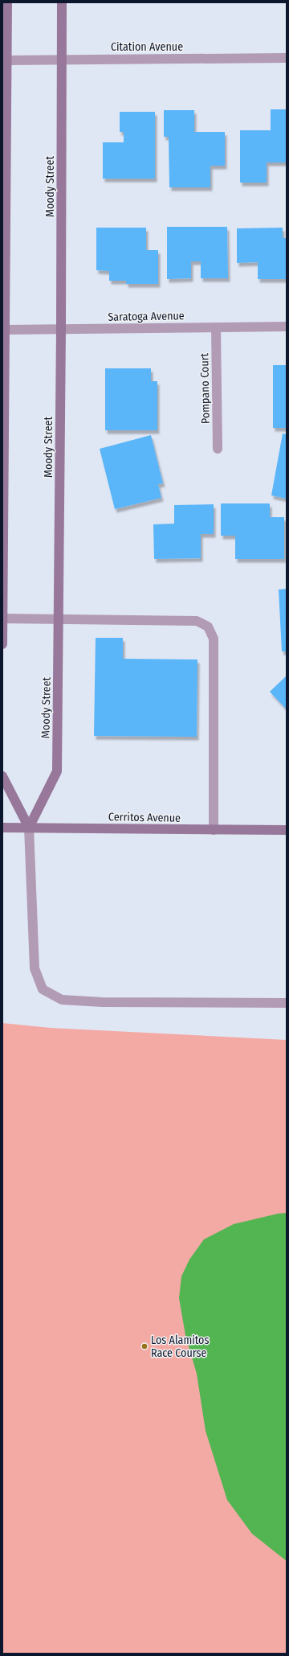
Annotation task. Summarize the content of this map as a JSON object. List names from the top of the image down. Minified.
{"streets":{"main road":["Moody Street","Cerritos Avenue"],"street":["Citation Avenue","Saratoga Avenue","Pompano Court"]},"crossings":[["Citation Avenue","Moody Street"],["Moody Street","Saratoga Avenue"],["Moody Street","Cerritos Avenue"],["Saratoga Avenue","Pompano Court"]],"places":["Los Alamitos Race Course"]}
